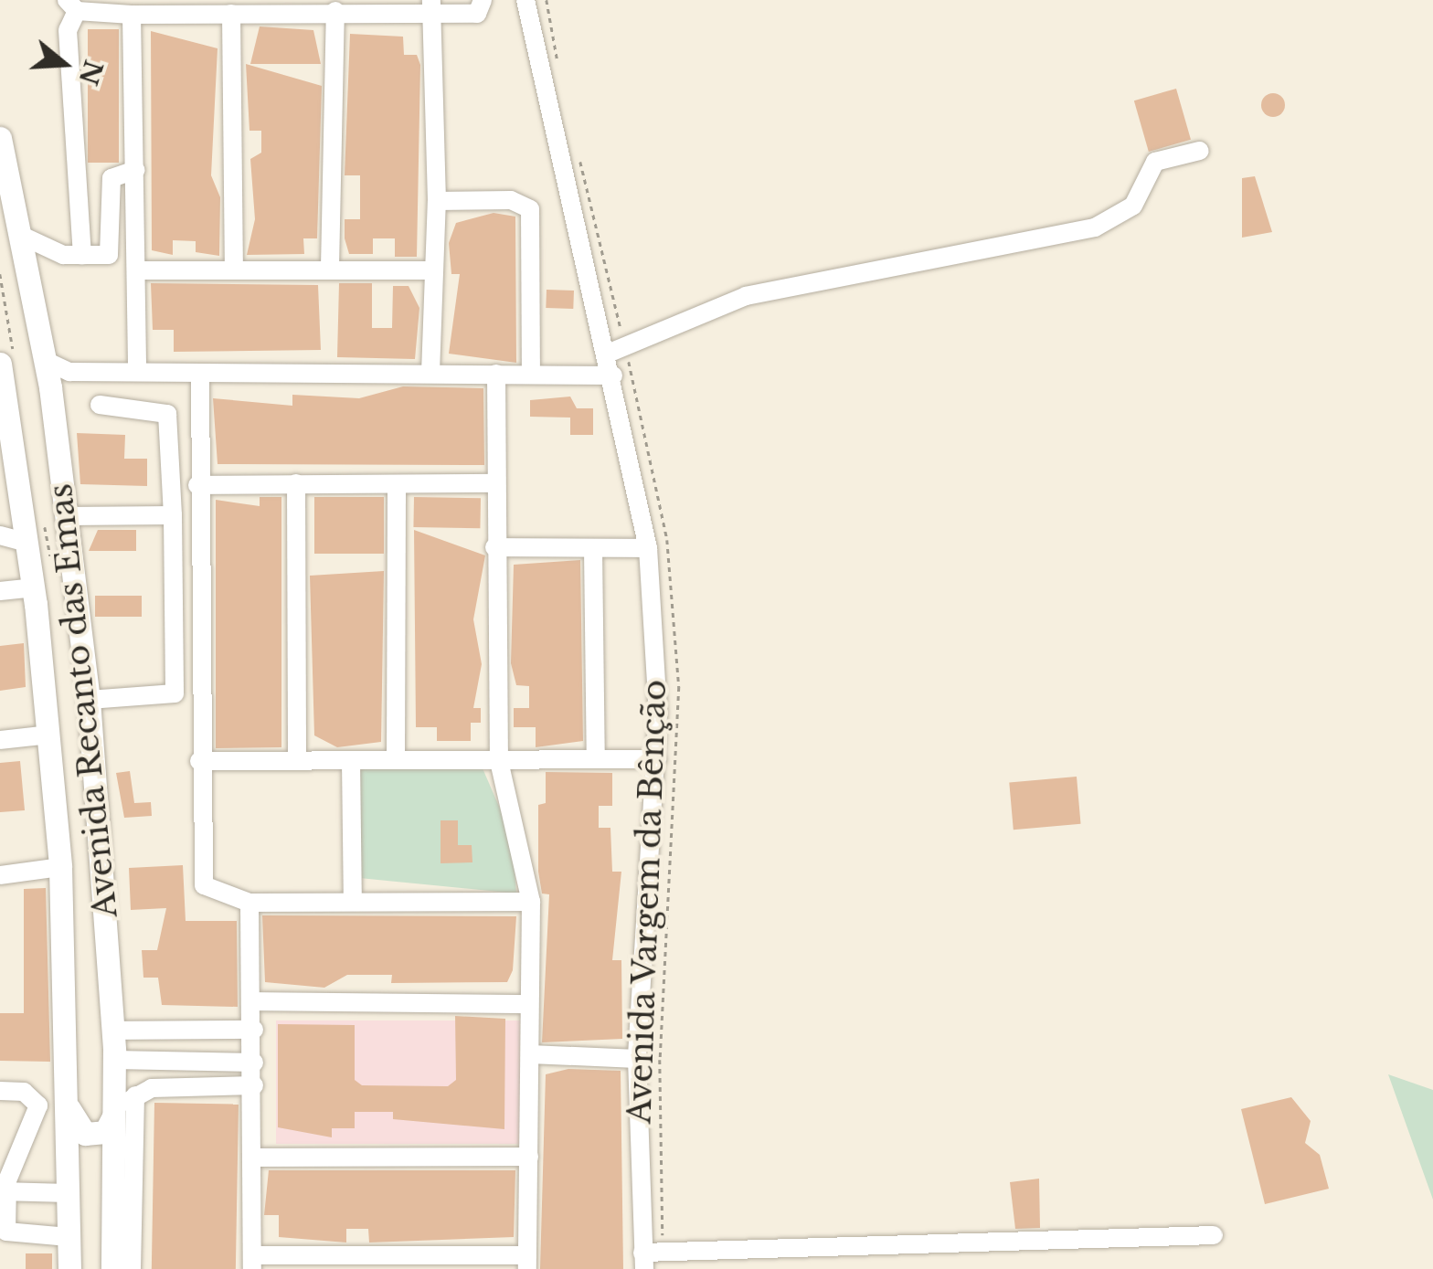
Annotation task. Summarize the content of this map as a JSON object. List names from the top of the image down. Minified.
{"streets":{"main road":["Avenida Recanto das Emas"],"street":["Avenida Vargem da Bênção"]},"north":"right"}
